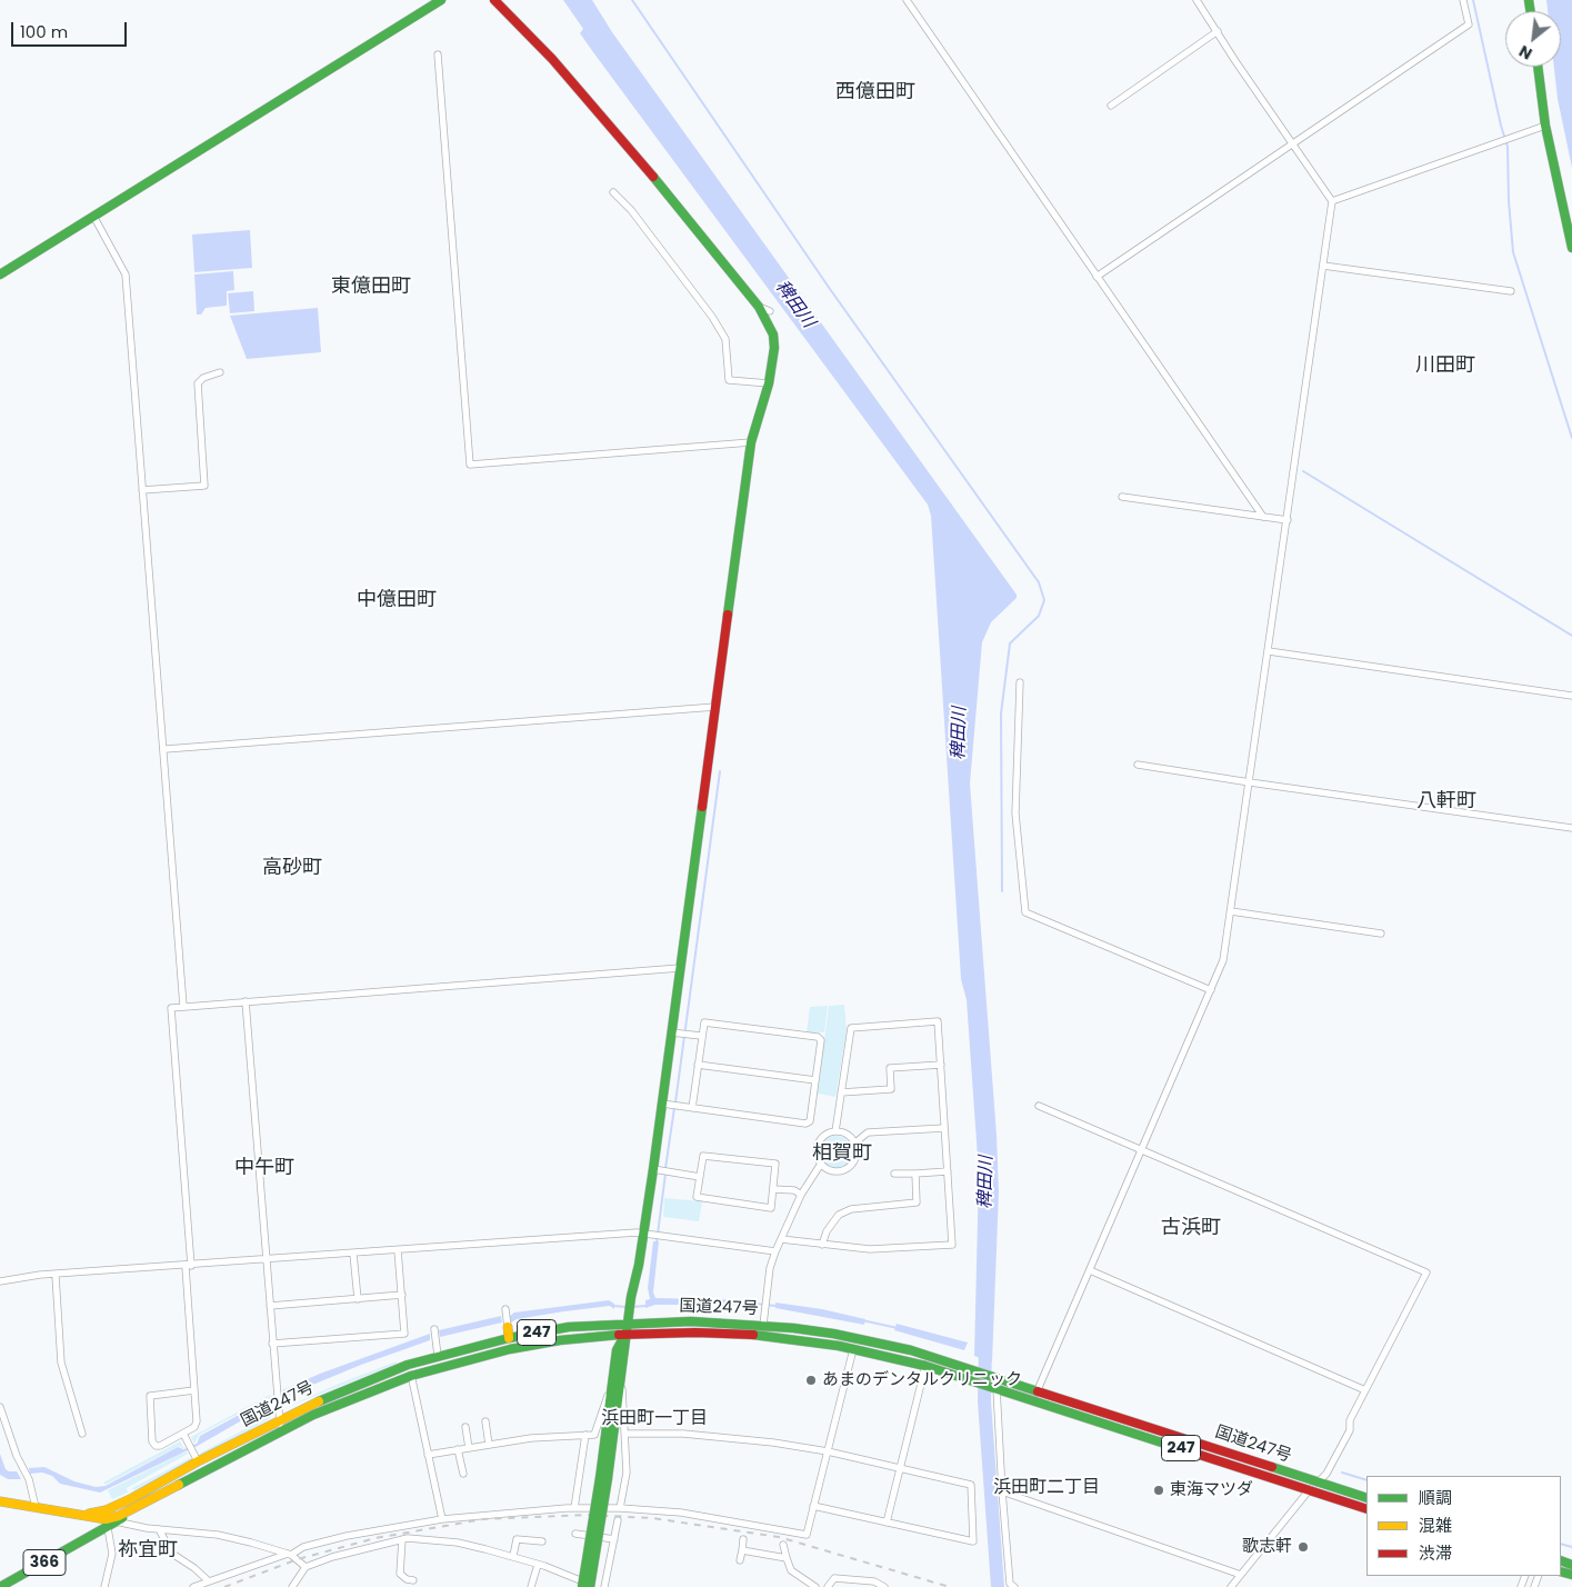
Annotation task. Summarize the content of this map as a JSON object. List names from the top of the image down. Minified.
{"streets":{"main road":["国道247号","247","366"]},"crossings":[["国道247号","366"]],"districts":["西億田町","東億田町","川田町","中億田町","八軒町","高砂町","相賀町","中午町","古浜町","浜田町一丁目","浜田町二丁目","祢宜町"],"water":["稗田川"],"places":["あまのデンタルクリニック","東海マツダ","歌志軒"],"legend":["順調","混雑","渋滞"],"scale_bar":"100 m","north":"bottom left"}
